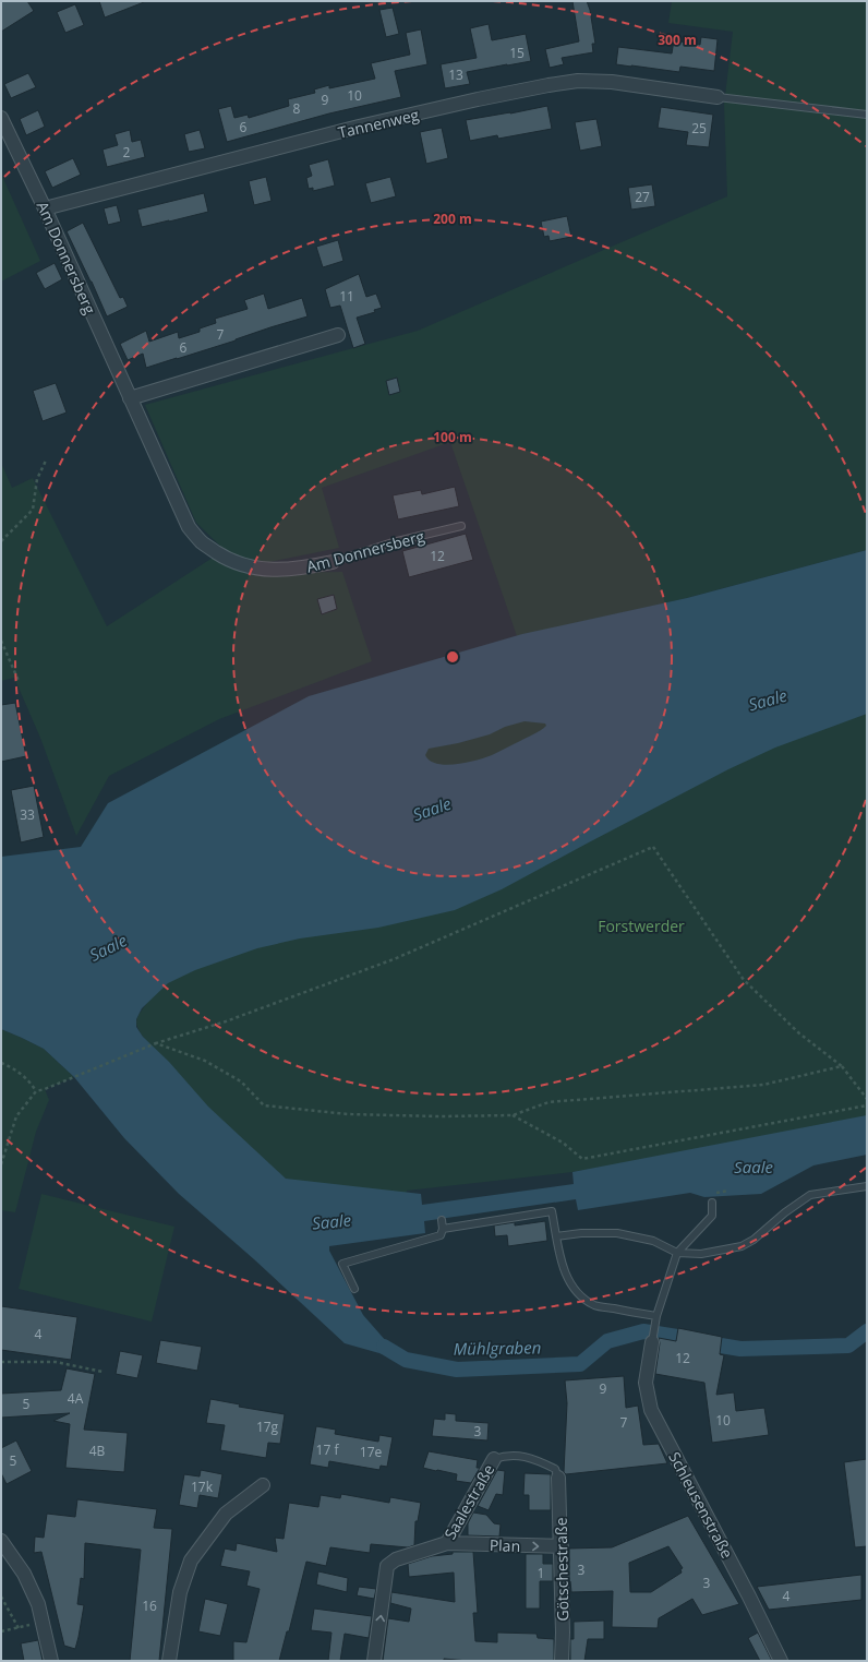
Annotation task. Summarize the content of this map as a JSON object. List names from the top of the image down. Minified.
{"streets":{"street":["Tannenweg","Am Donnersberg","Saalestraße","Schleusenstraße","Plan","Götschestraße"]},"crossings":[["Tannenweg","Am Donnersberg"],["Saalestraße","Plan"],["Plan","Götschestraße"]],"one_way":["Saalestraße","Plan"],"water":["Saale","Mühlgraben"],"parks":["Forstwerder"],"house_numbers":["15","13","10","9","8","6","25","2","27","11","7","6","12","33","4","12","9","4A","5","10","7","17g","3","17 f","4B","17e","5","17k","3","1","3","4","16"],"rings":["300 m","200 m","100 m"]}
